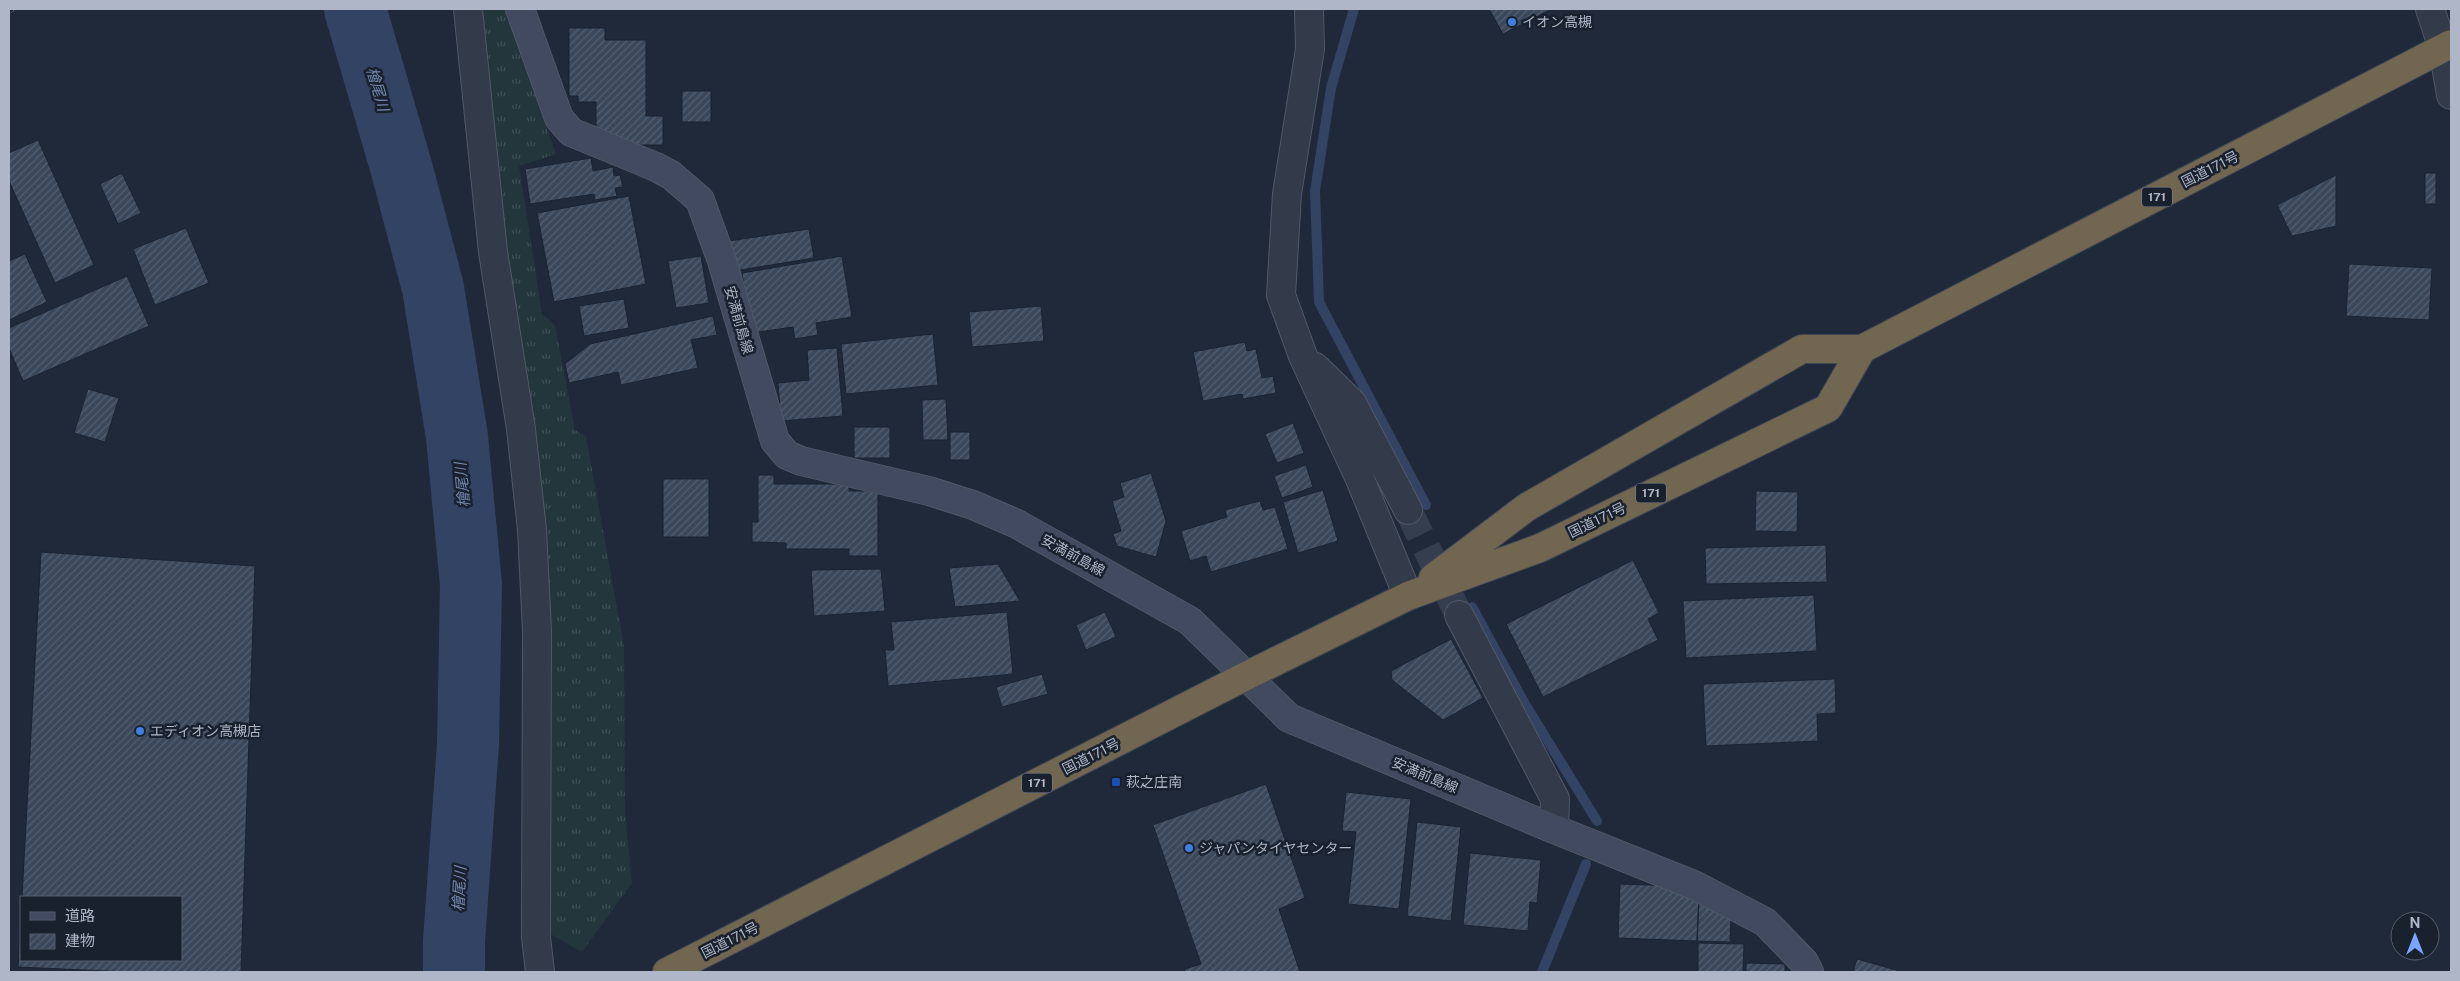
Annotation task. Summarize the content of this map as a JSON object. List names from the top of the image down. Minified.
{"streets":{"highway":["国道171号","171"],"main road":["安満前島線"]},"crossings":[["国道171号","安満前島線"]],"water":["檜尾川"],"places":{"other":["イオン高槻","エディオン高槻店","ジャパンタイヤセンター"],"transit":["萩之庄南"]},"legend":["道路","建物"],"north":"top"}
